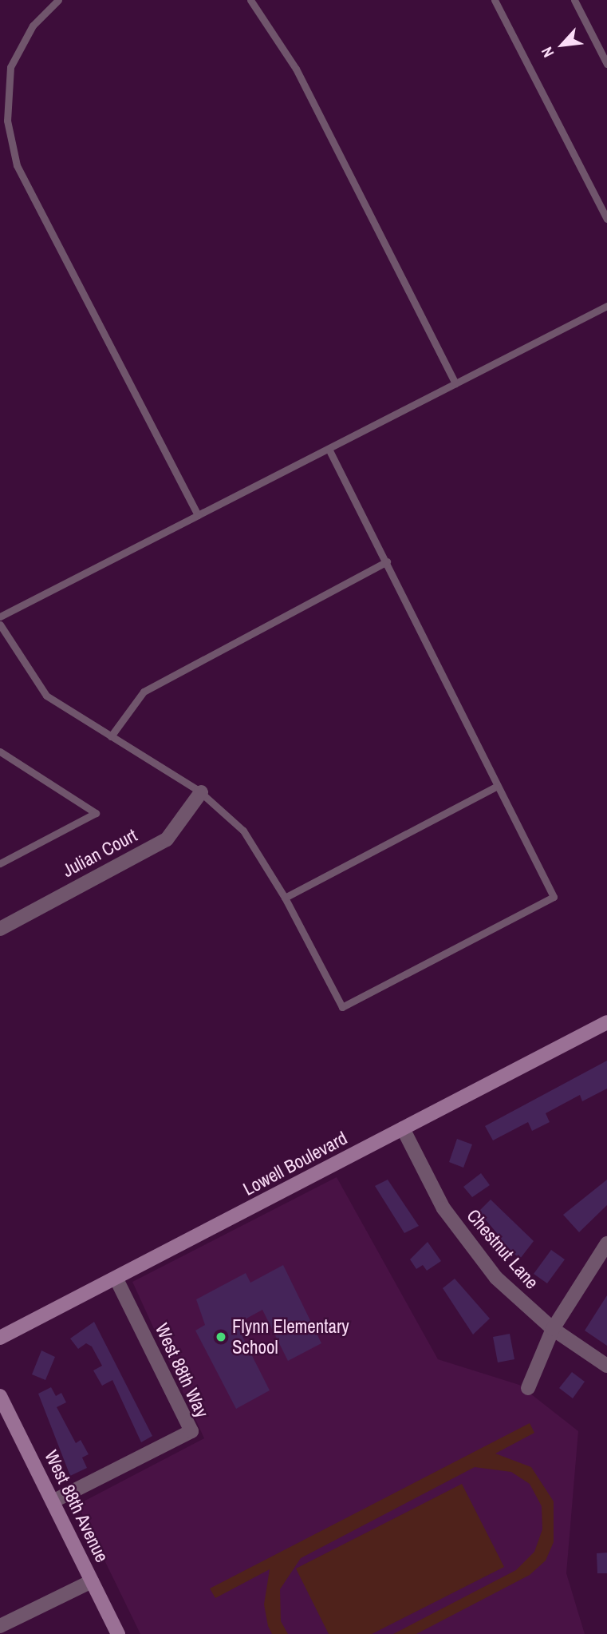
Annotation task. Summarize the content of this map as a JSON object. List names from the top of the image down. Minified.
{"streets":{"street":["Julian Court","Lowell Boulevard","Chestnut Lane","West 88th Way","West 88th Avenue"]},"crossings":[["Lowell Boulevard","Chestnut Lane"],["Lowell Boulevard","West 88th Way"],["West 88th Way","West 88th Avenue"]],"places":["Flynn Elementary School"],"north":"bottom left"}
